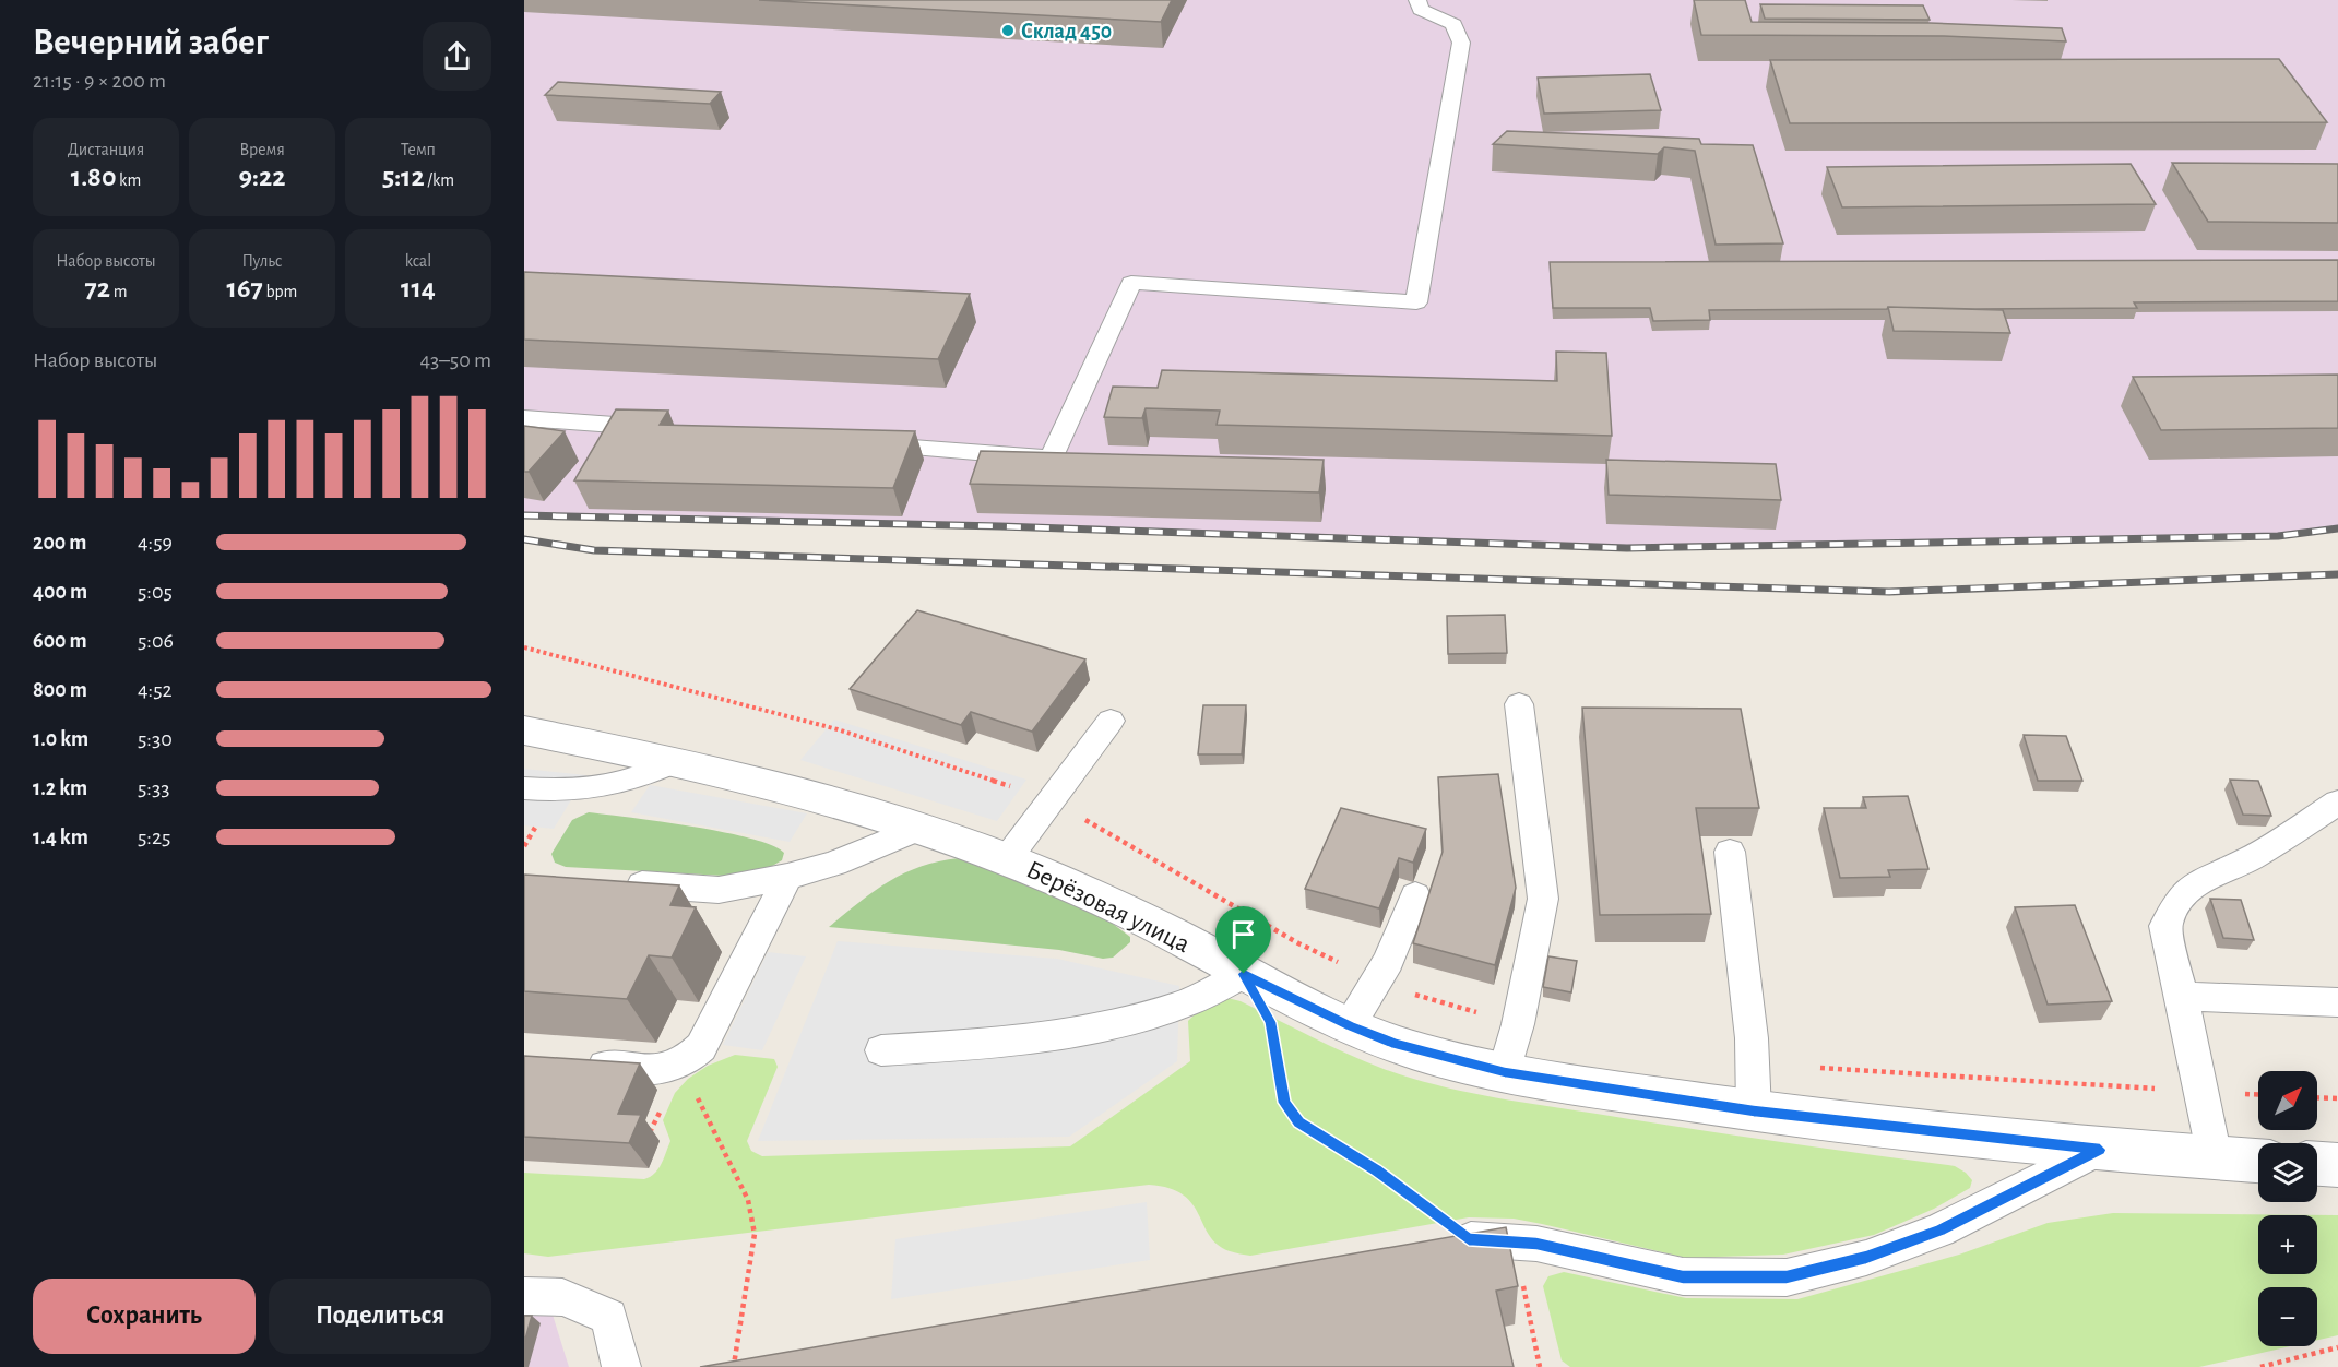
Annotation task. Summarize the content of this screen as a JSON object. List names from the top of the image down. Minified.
{"streets":{"street":["Берёзовая улица"]},"places":["Склад 450"],"north":"top right","page":{"heading":["Вечерний забег","21:15 · 9 × 200 m"],"stats":[["Дистанция","1.80 km"],["Время","9:22"],["Темп","5:12 /km"],["Набор высоты","72 m"],["Пульс","167 bpm"],["kcal","114"]],"chart":["Набор высоты","43–50 m"],"list":[{"name":"200 m","note":"4:59"},{"name":"400 m","note":"5:05"},{"name":"600 m","note":"5:06"},{"name":"800 m","note":"4:52"},{"name":"1.0 km","note":"5:30"},{"name":"1.2 km","note":"5:33"},{"name":"1.4 km","note":"5:25"}],"map_buttons":["+","−"],"buttons":["Сохранить","Поделиться"]}}
